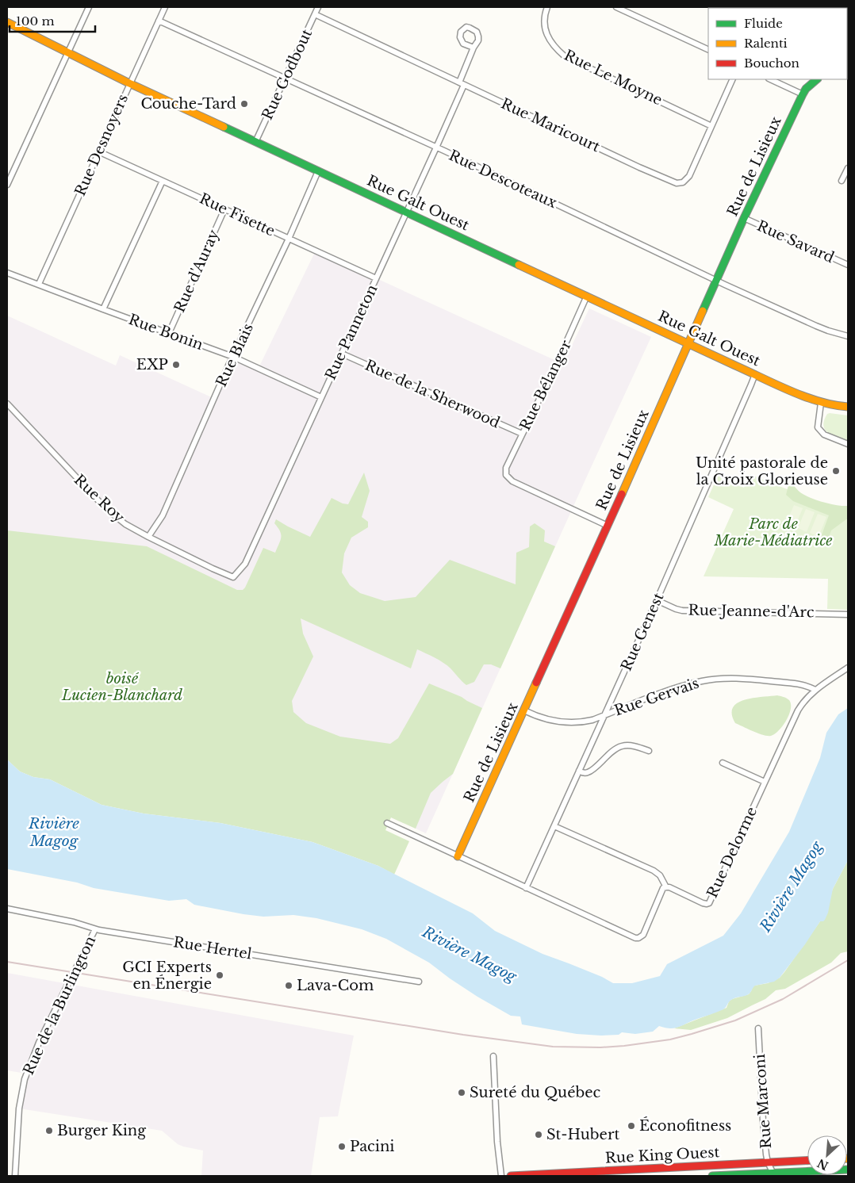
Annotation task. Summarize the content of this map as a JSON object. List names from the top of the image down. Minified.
{"streets":{"street":["Rue Godbout","Rue Le Moyne","Rue Maricourt","Rue Desnoyers","Rue de Lisieux","Rue Descoteaux","Rue Galt Ouest","Rue Fisette","Rue Savard","Rue d'Auray","Rue Bonin","Rue Panneton","Rue Blais","Rue Bélanger","Rue de la Sherwood","Rue Roy","Rue Jeanne-d'Arc","Rue Genest","Rue Gervais","Rue Delorme","Rue Hertel","Rue de la Burlington","Rue Marconi","Rue King Ouest"]},"crossings":[["Rue Godbout","Rue Maricourt"],["Rue Godbout","Rue Descoteaux"],["Rue Godbout","Rue Galt Ouest"],["Rue Le Moyne","Rue Maricourt"],["Rue Maricourt","Rue Panneton"],["Rue Desnoyers","Rue Descoteaux"],["Rue Desnoyers","Rue Galt Ouest"],["Rue Desnoyers","Rue Fisette"],["Rue Desnoyers","Rue Bonin"],["Rue de Lisieux","Rue Descoteaux"],["Rue de Lisieux","Rue Galt Ouest"],["Rue de Lisieux","Rue Savard"],["Rue de Lisieux","Rue Bélanger"],["Rue de Lisieux","Rue Gervais"],["Rue Descoteaux","Rue Panneton"],["Rue Galt Ouest","Rue Panneton"],["Rue Galt Ouest","Rue Blais"],["Rue Galt Ouest","Rue Bélanger"],["Rue Galt Ouest","Rue Genest"],["Rue Fisette","Rue d'Auray"],["Rue Fisette","Rue Panneton"],["Rue Fisette","Rue Blais"],["Rue d'Auray","Rue Bonin"],["Rue Bonin","Rue Panneton"],["Rue Bonin","Rue Blais"],["Rue Panneton","Rue de la Sherwood"],["Rue Panneton","Rue Roy"],["Rue Blais","Rue Roy"],["Rue Bélanger","Rue de la Sherwood"],["Rue Jeanne-d'Arc","Rue Genest"],["Rue Genest","Rue Gervais"],["Rue Gervais","Rue Delorme"],["Rue Hertel","Rue de la Burlington"],["Rue Marconi","Rue King Ouest"]],"water":["Rivière Magog"],"parks":["Parc de Marie-Médiatrice","boisé Lucien-Blanchard"],"places":["Couche-Tard","EXP","Unité pastorale de la Croix Glorieuse","GCI Experts en Énergie","Lava-Com","Sureté du Québec","Éconofitness","Burger King","St-Hubert","Pacini"],"legend":["Fluide","Ralenti","Bouchon"],"scale_bar":"100 m","north":"bottom left"}
